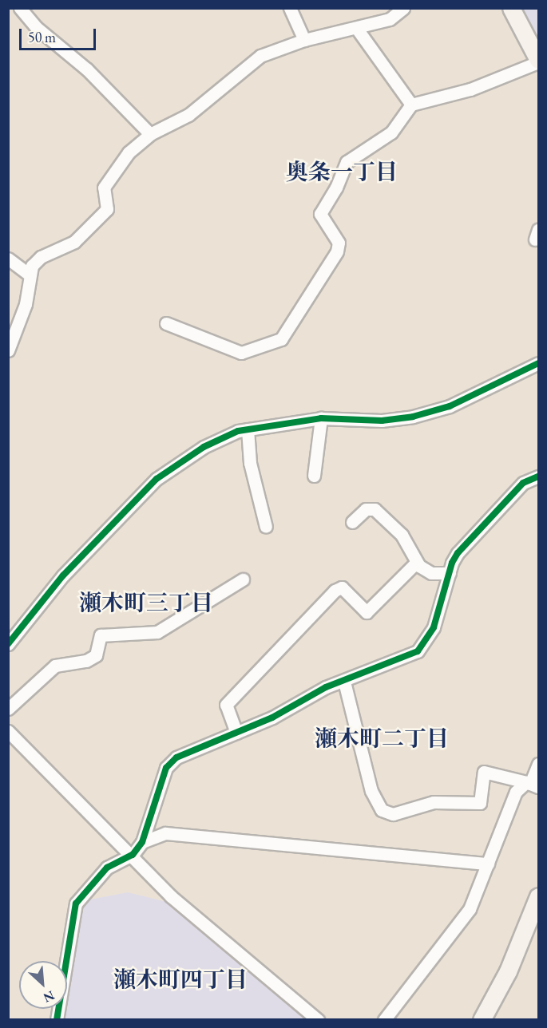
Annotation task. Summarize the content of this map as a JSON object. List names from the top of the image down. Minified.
{"districts":["奥条一丁目","瀬木町三丁目","瀬木町二丁目","瀬木町四丁目"],"scale_bar":"50 m","north":"bottom right"}
